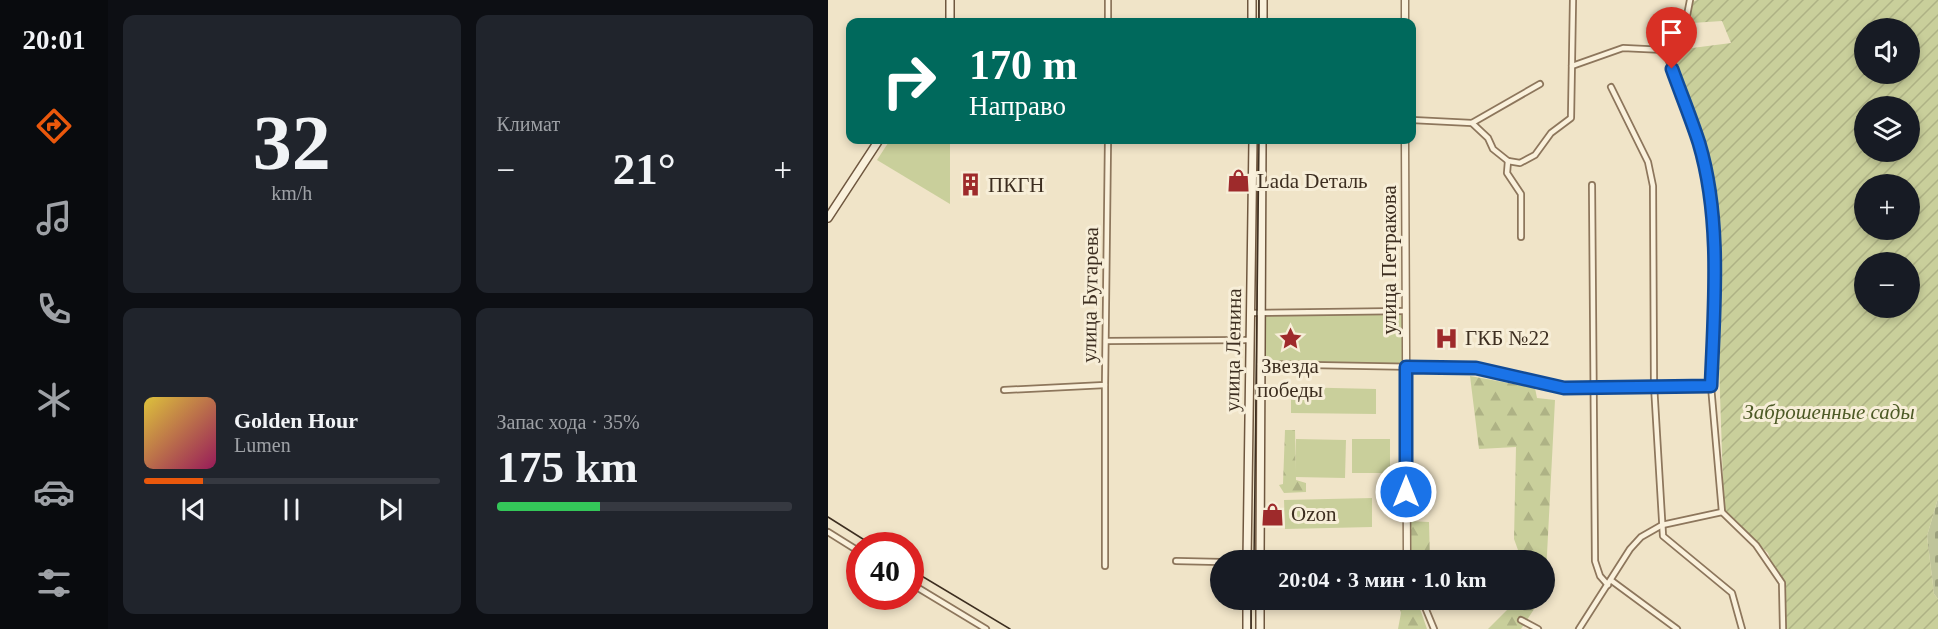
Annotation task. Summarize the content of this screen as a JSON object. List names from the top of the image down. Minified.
{"streets":{"main road":["улица Ленина"],"street":["улица Петракова","улица Бугарева"]},"parks":["Заброшенные сады"],"places":{"shop":["Lada Dеталь","Ozon"],"building":["ПКГН"],"place":["Звезда победы"],"hospital":["ГКБ №22"]},"page":{"tabs":"20:01","tile":[["32","km/h"],"Климат",["Запас хода · 35%","175 km"]],"map_buttons":["+","−"],"turn":["170 m","Направо"],"heat":["−","21°","+"],"song":["Golden Hour","Lumen"],"limit":"40","trip":"20:04 · 3 мин · 1.0 km"}}
